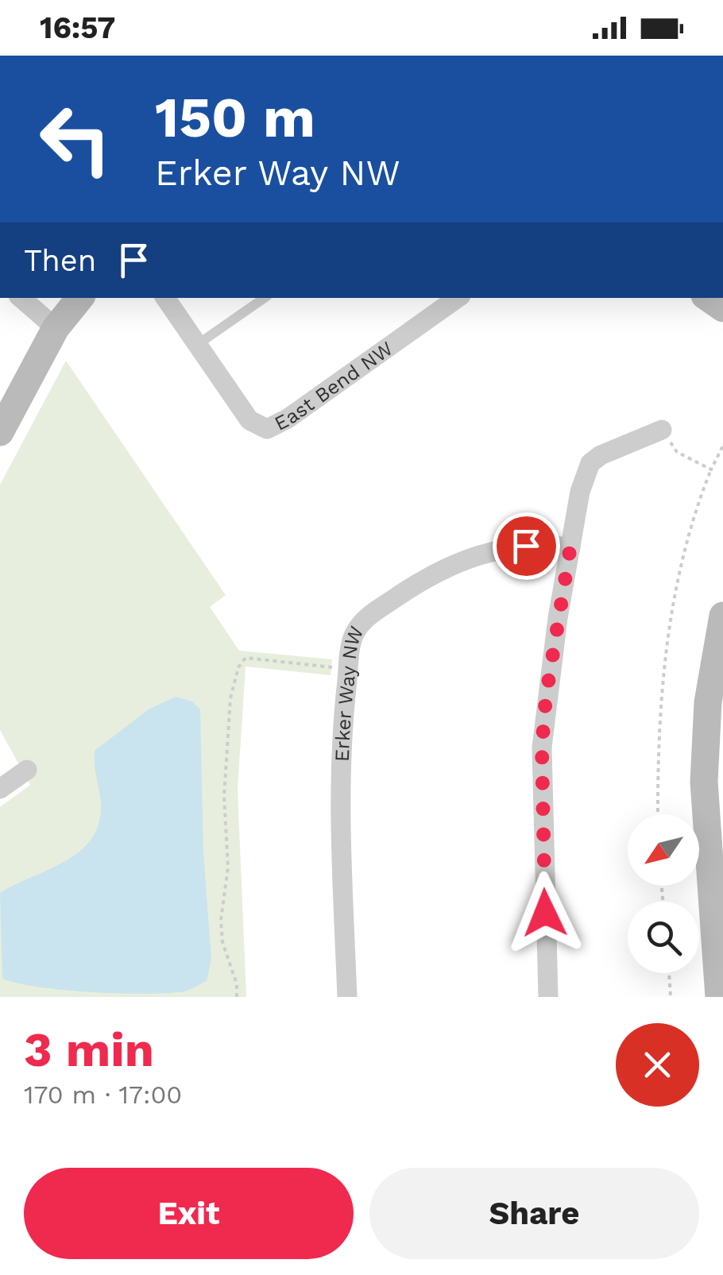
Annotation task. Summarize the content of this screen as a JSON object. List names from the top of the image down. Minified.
{"streets":{"street":["East Bend NW","Erker Way NW"]},"north":"bottom left","page":{"status":"16:57","turn":["150 m","Erker Way NW"],"then":"Then","heading":["3 min","170 m · 17:00"],"buttons":["Exit","Share"]}}
